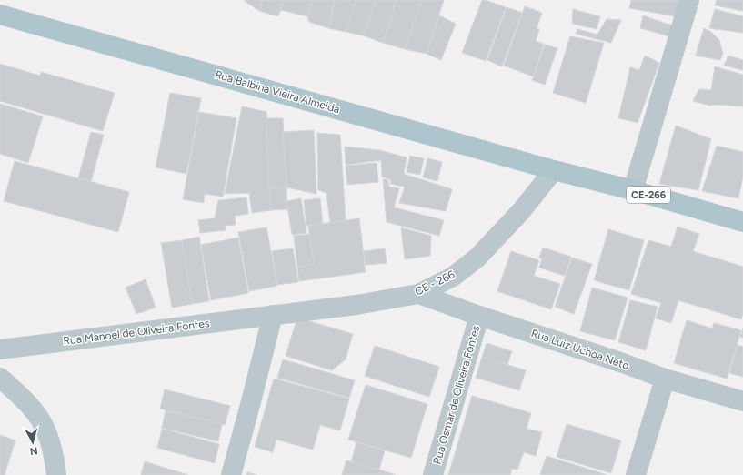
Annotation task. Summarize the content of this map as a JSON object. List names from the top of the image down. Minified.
{"streets":{"main road":["Rua Balbina Vieira Almeida","CE-266"],"street":["CE - 266","Rua Manoel de Oliveira Fontes","Rua Luiz Uchoa Neto","Rua Osmar de Oliveira Fontes"]},"crossings":[["Rua Balbina Vieira Almeida","CE-266"],["Rua Balbina Vieira Almeida","CE - 266"],["CE-266","CE - 266"],["CE - 266","Rua Manoel de Oliveira Fontes"],["CE - 266","Rua Luiz Uchoa Neto"],["Rua Luiz Uchoa Neto","Rua Osmar de Oliveira Fontes"]],"north":"bottom"}
